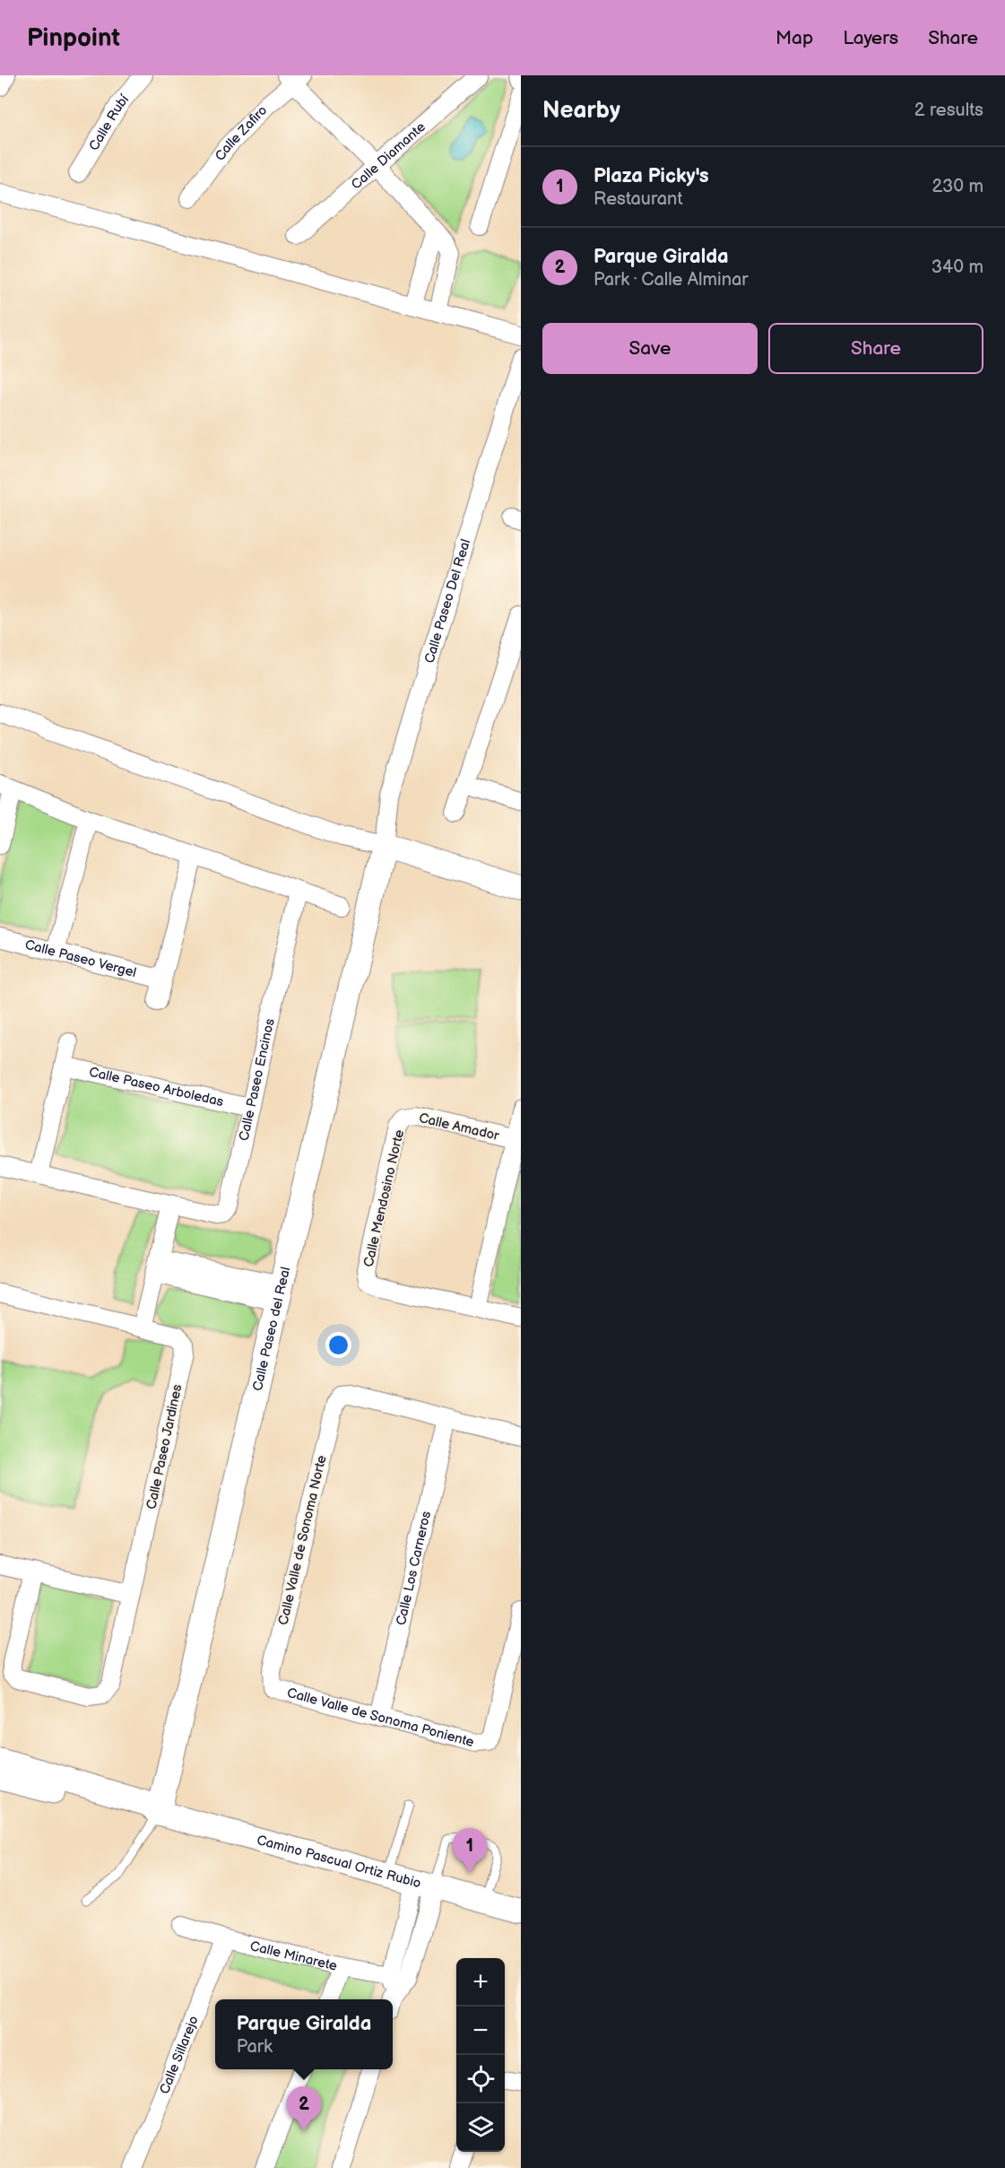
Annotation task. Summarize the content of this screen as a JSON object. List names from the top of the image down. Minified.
{"streets":{"street":["Calle Rubí","Calle Zafiro","Calle Diamante","Calle Paseo Del Real","Calle Paseo Vergel","Calle Paseo Encinos","Calle Paseo Arboledas","Calle Amador","Calle Mendosino Norte","Calle Paseo del Real","Calle Paseo Jardines","Calle Valle de Sonoma Norte","Calle Los Carneros","Calle Valle de Sonoma Poniente","Camino Pascual Ortiz Rubio","Calle Minarete","Calle Sillarejo"]},"crossings":[["Calle Paseo Del Real","Calle Paseo del Real"],["Calle Paseo Encinos","Calle Paseo Arboledas"],["Calle Amador","Calle Mendosino Norte"],["Calle Paseo del Real","Camino Pascual Ortiz Rubio"],["Calle Valle de Sonoma Norte","Calle Los Carneros"],["Calle Valle de Sonoma Norte","Calle Valle de Sonoma Poniente"],["Calle Los Carneros","Calle Valle de Sonoma Poniente"],["Calle Minarete","Calle Sillarejo"]],"page":{"header":"Pinpoint","nav":["Map","Layers","Share"],"heading":["Nearby","2 results"],"list":[{"mark":"1","name":"Plaza Picky's","note":"Restaurant","value":"230 m"},{"mark":"2","name":"Parque Giralda","note":"Park · Calle Alminar","value":"340 m"}],"buttons":["Save","Share"],"pins":["1","2"],"map_buttons":["+","−"],"popup":["Parque Giralda","Park"]}}
